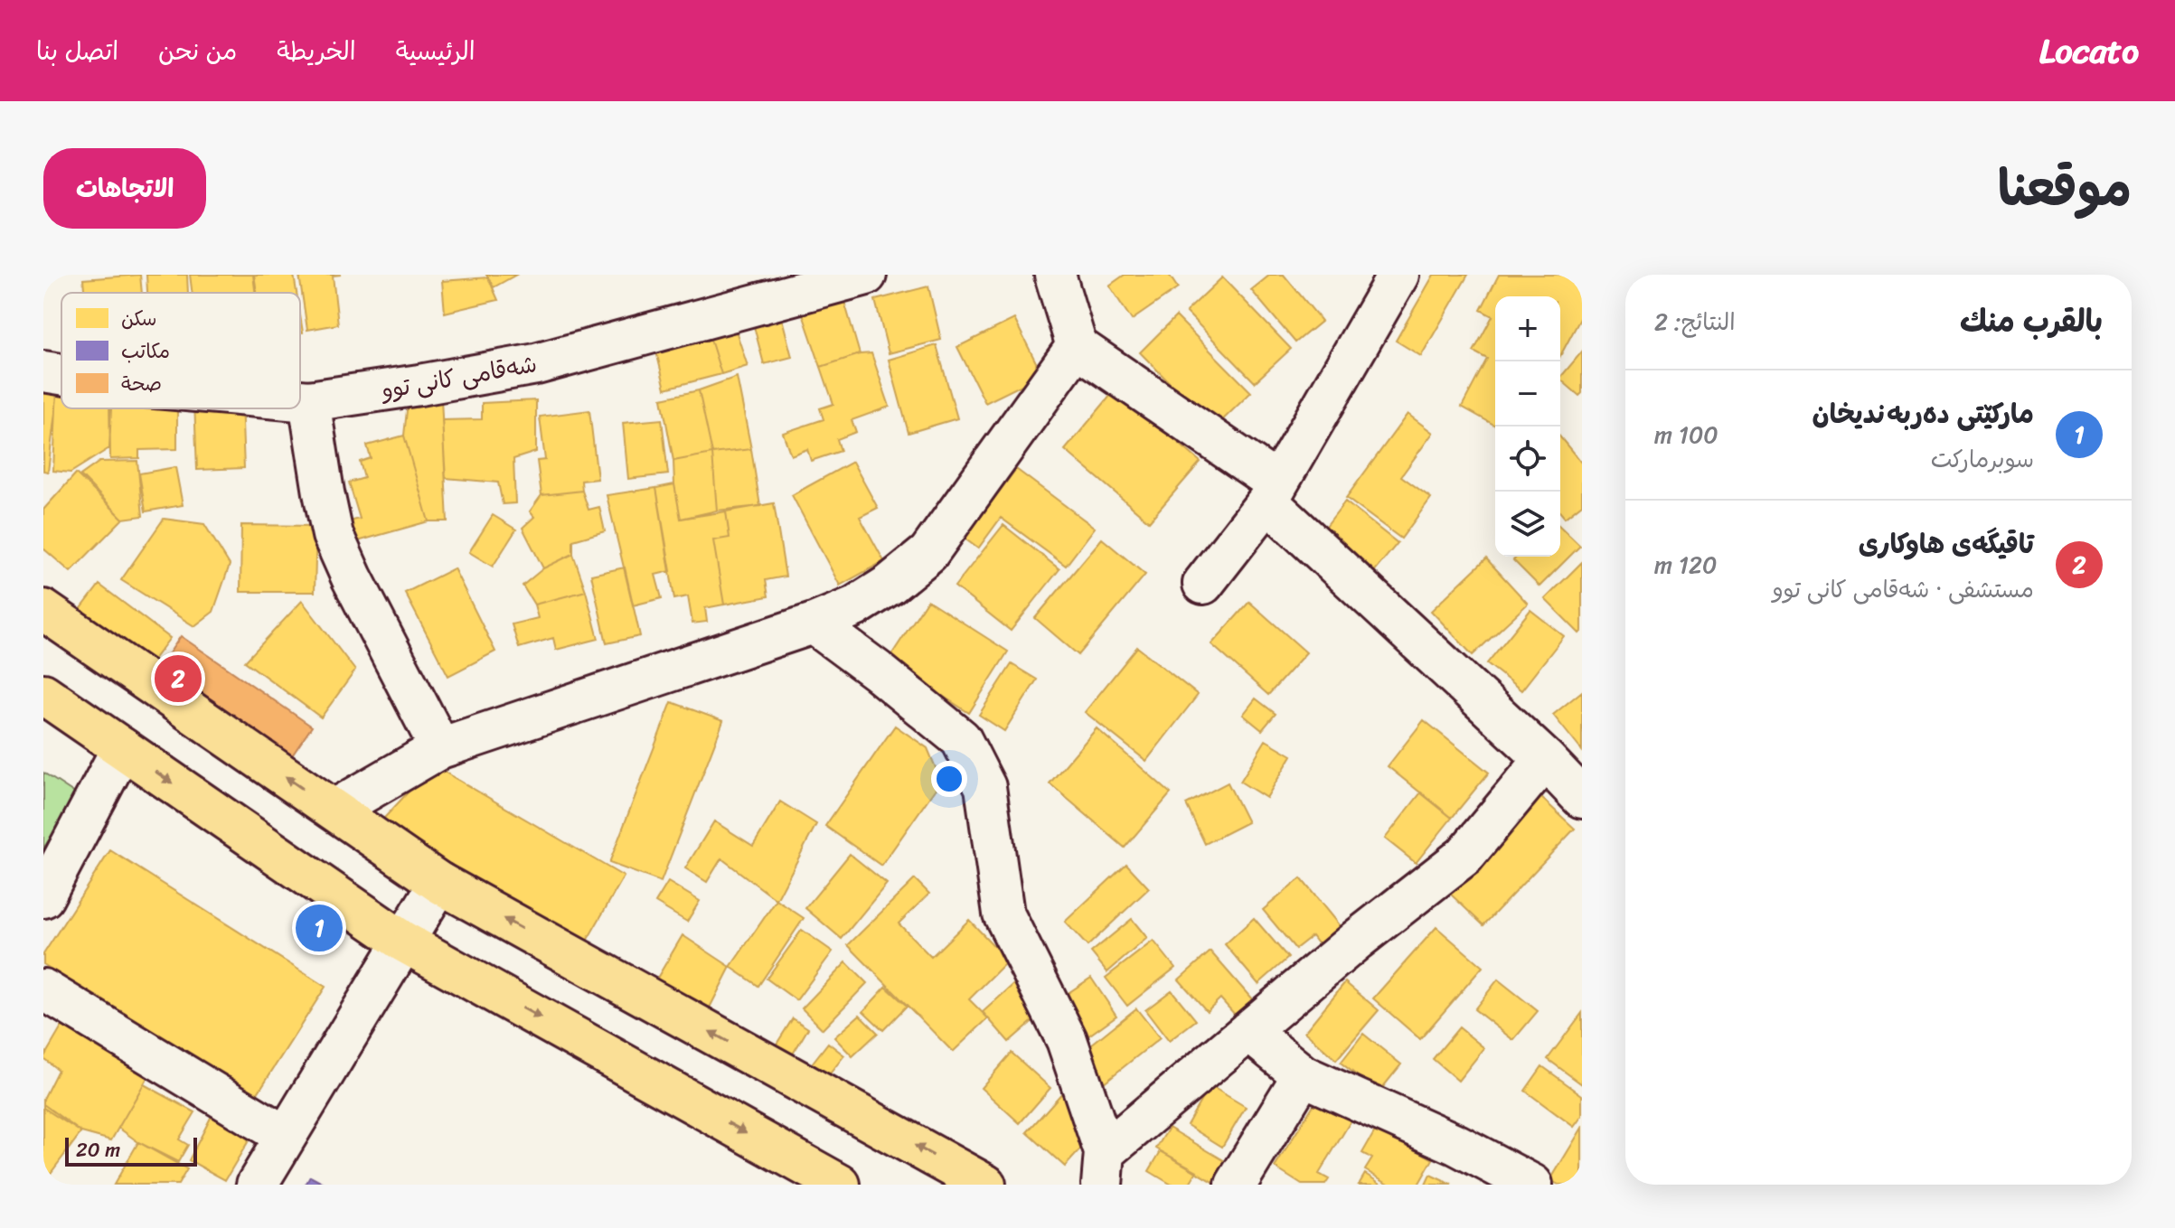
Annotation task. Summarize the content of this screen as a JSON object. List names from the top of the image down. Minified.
{"streets":{"street":["شەقامی کانی توو"]},"legend":["سكن","مكاتب","صحة"],"scale_bar":"20 m","page":{"header":"Locato","nav":["الرئيسية","الخريطة","من نحن","اتصل بنا"],"title":"موقعنا","buttons":"الاتجاهات","heading":["بالقرب منك","النتائج: 2"],"map_buttons":["+","−"],"list":[{"mark":"1","name":"مارکێتی دەربەندیخان","note":"سوبرماركت","value":"100 m"},{"mark":"2","name":"تاقیگەی هاوکاری","note":"مستشفى · شەقامی کانی توو","value":"120 m"}],"pins":["2","1"],"scale":"20 m"}}
